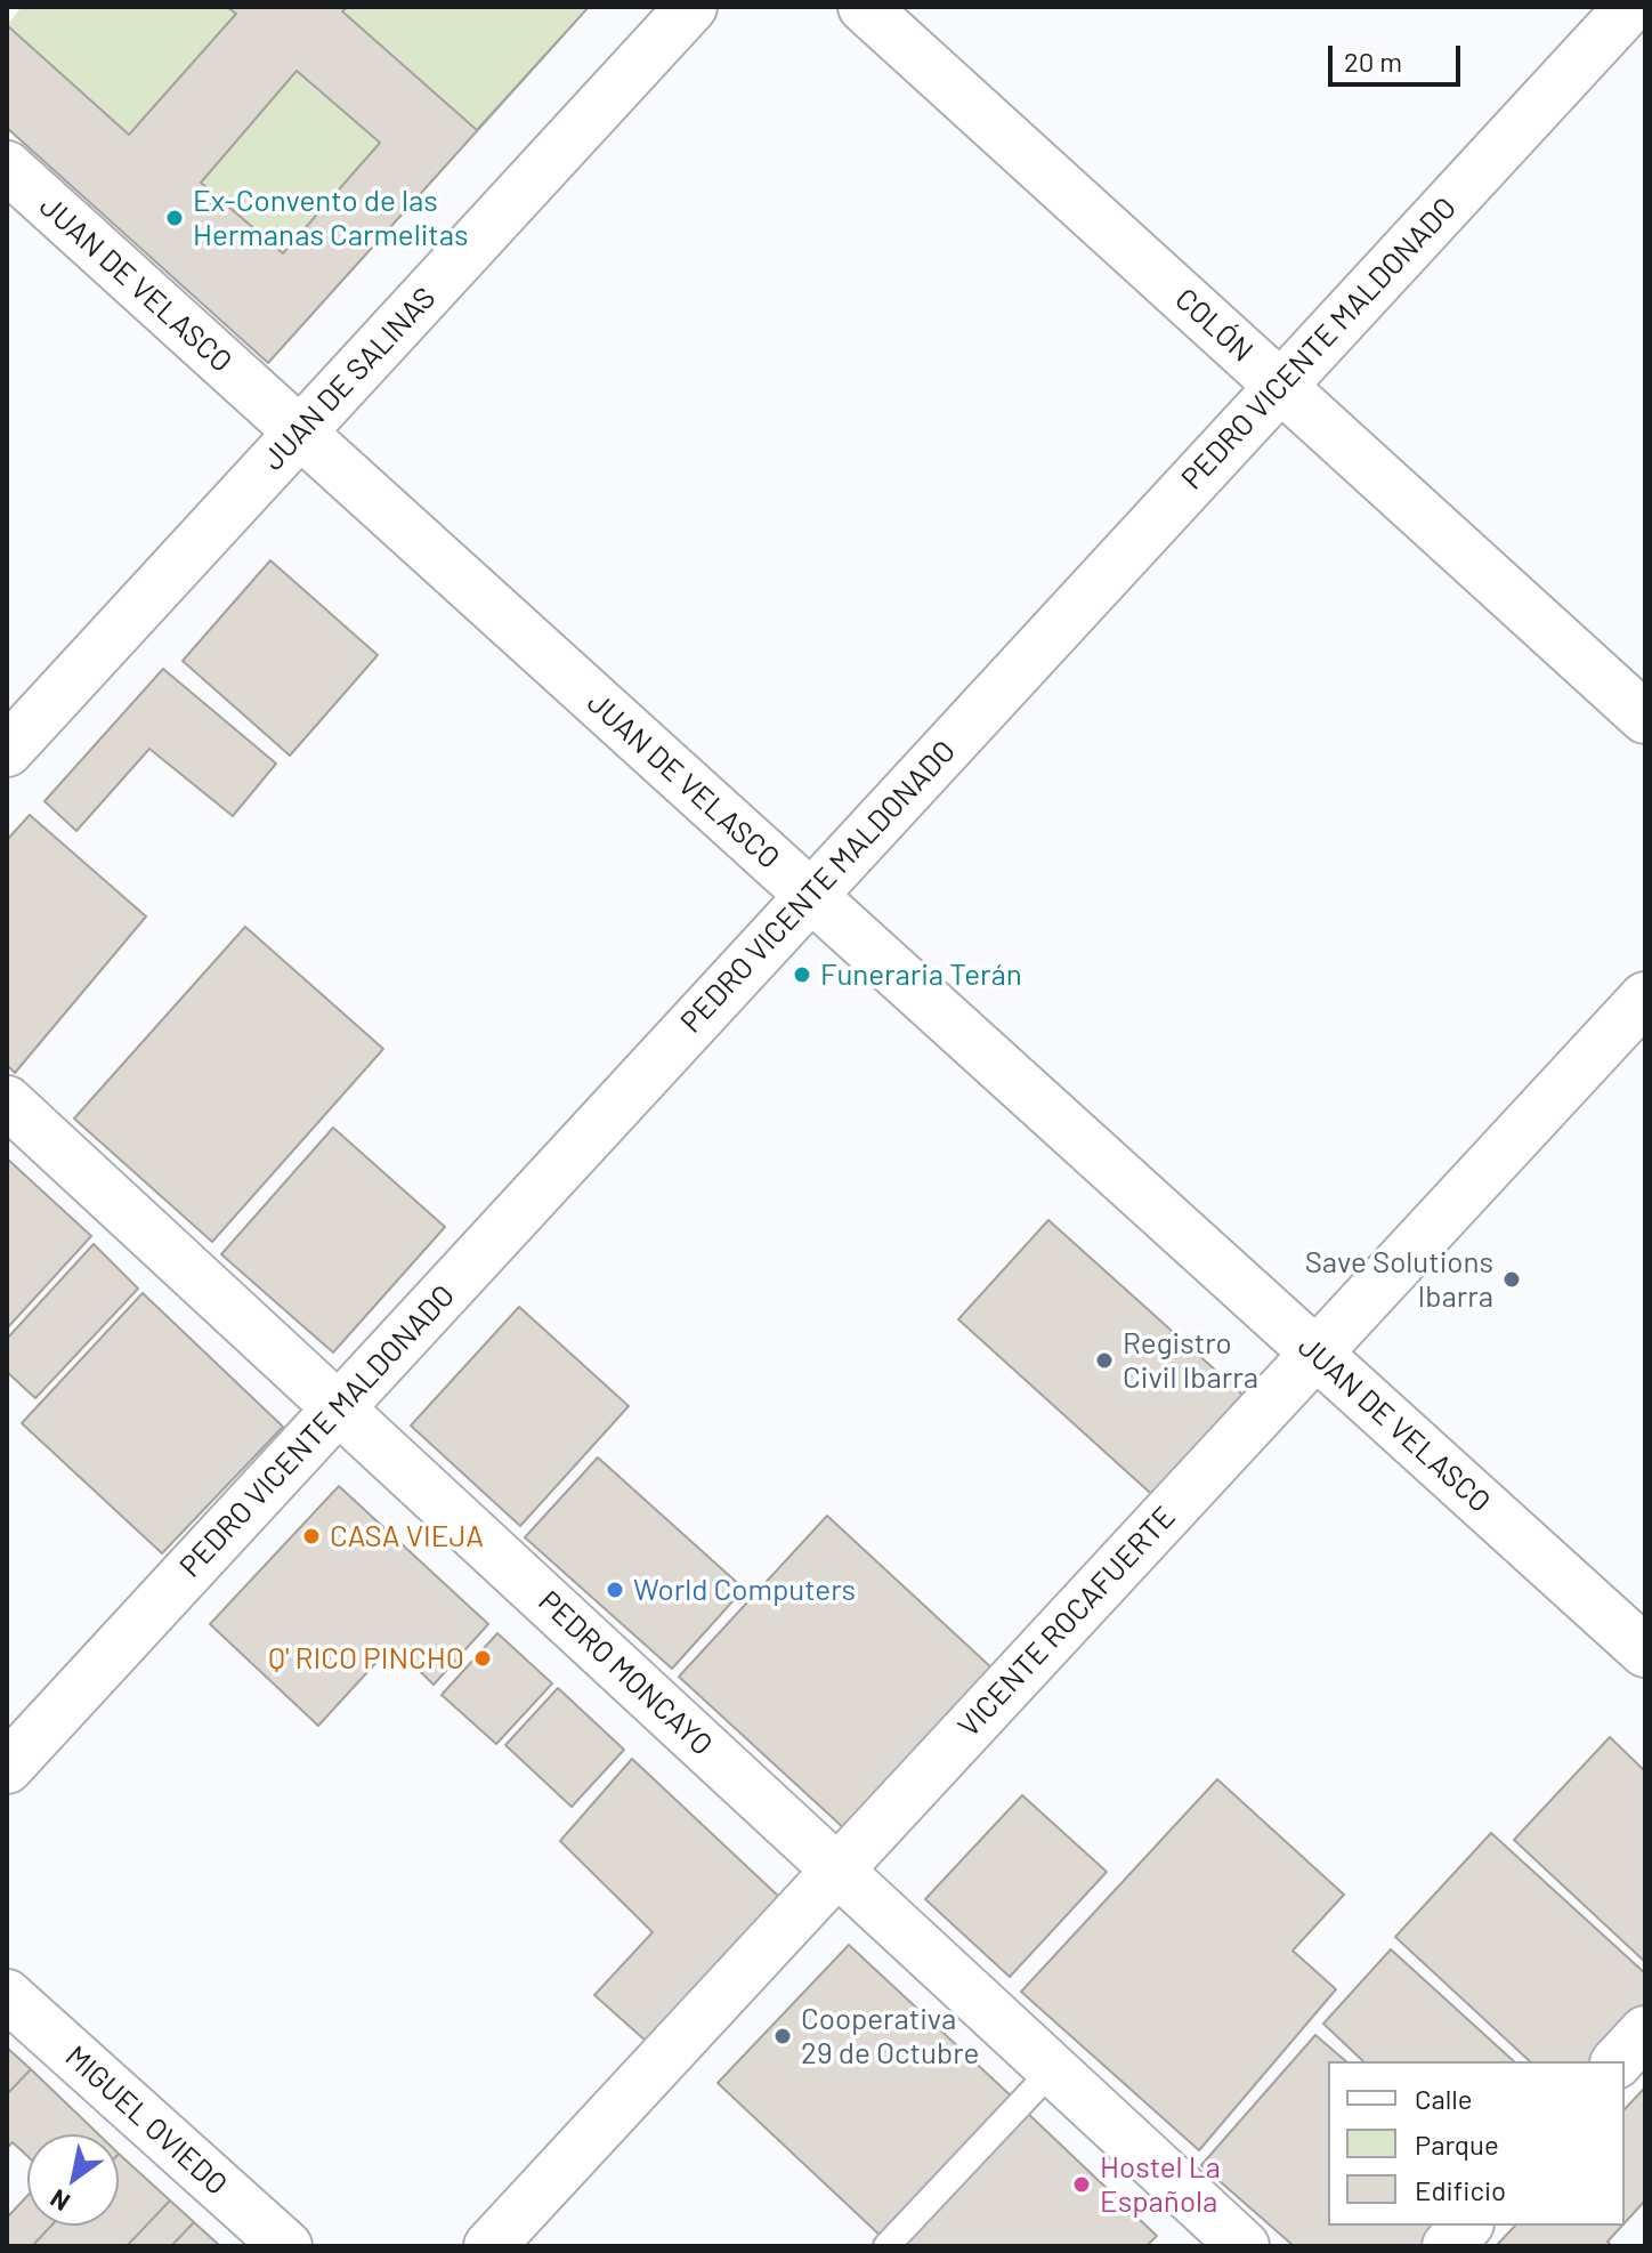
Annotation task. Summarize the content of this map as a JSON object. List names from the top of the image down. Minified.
{"streets":{"street":["JUAN DE VELASCO","COLÓN","PEDRO VICENTE MALDONADO","JUAN DE SALINAS","VICENTE ROCAFUERTE","PEDRO MONCAYO","MIGUEL OVIEDO"]},"crossings":[["JUAN DE VELASCO","PEDRO VICENTE MALDONADO"],["JUAN DE VELASCO","JUAN DE SALINAS"],["JUAN DE VELASCO","VICENTE ROCAFUERTE"],["COLÓN","PEDRO VICENTE MALDONADO"],["PEDRO VICENTE MALDONADO","PEDRO MONCAYO"],["VICENTE ROCAFUERTE","PEDRO MONCAYO"]],"places":["Ex-Convento de las Hermanas Carmelitas","Funeraria Terán","Save Solutions Ibarra","Registro Civil Ibarra","CASA VIEJA","World Computers","Q' RICO PINCHO","Cooperativa 29 de Octubre","Hostel La Española"],"legend":["Calle","Parque","Edificio"],"scale_bar":"20 m","north":"bottom left"}
